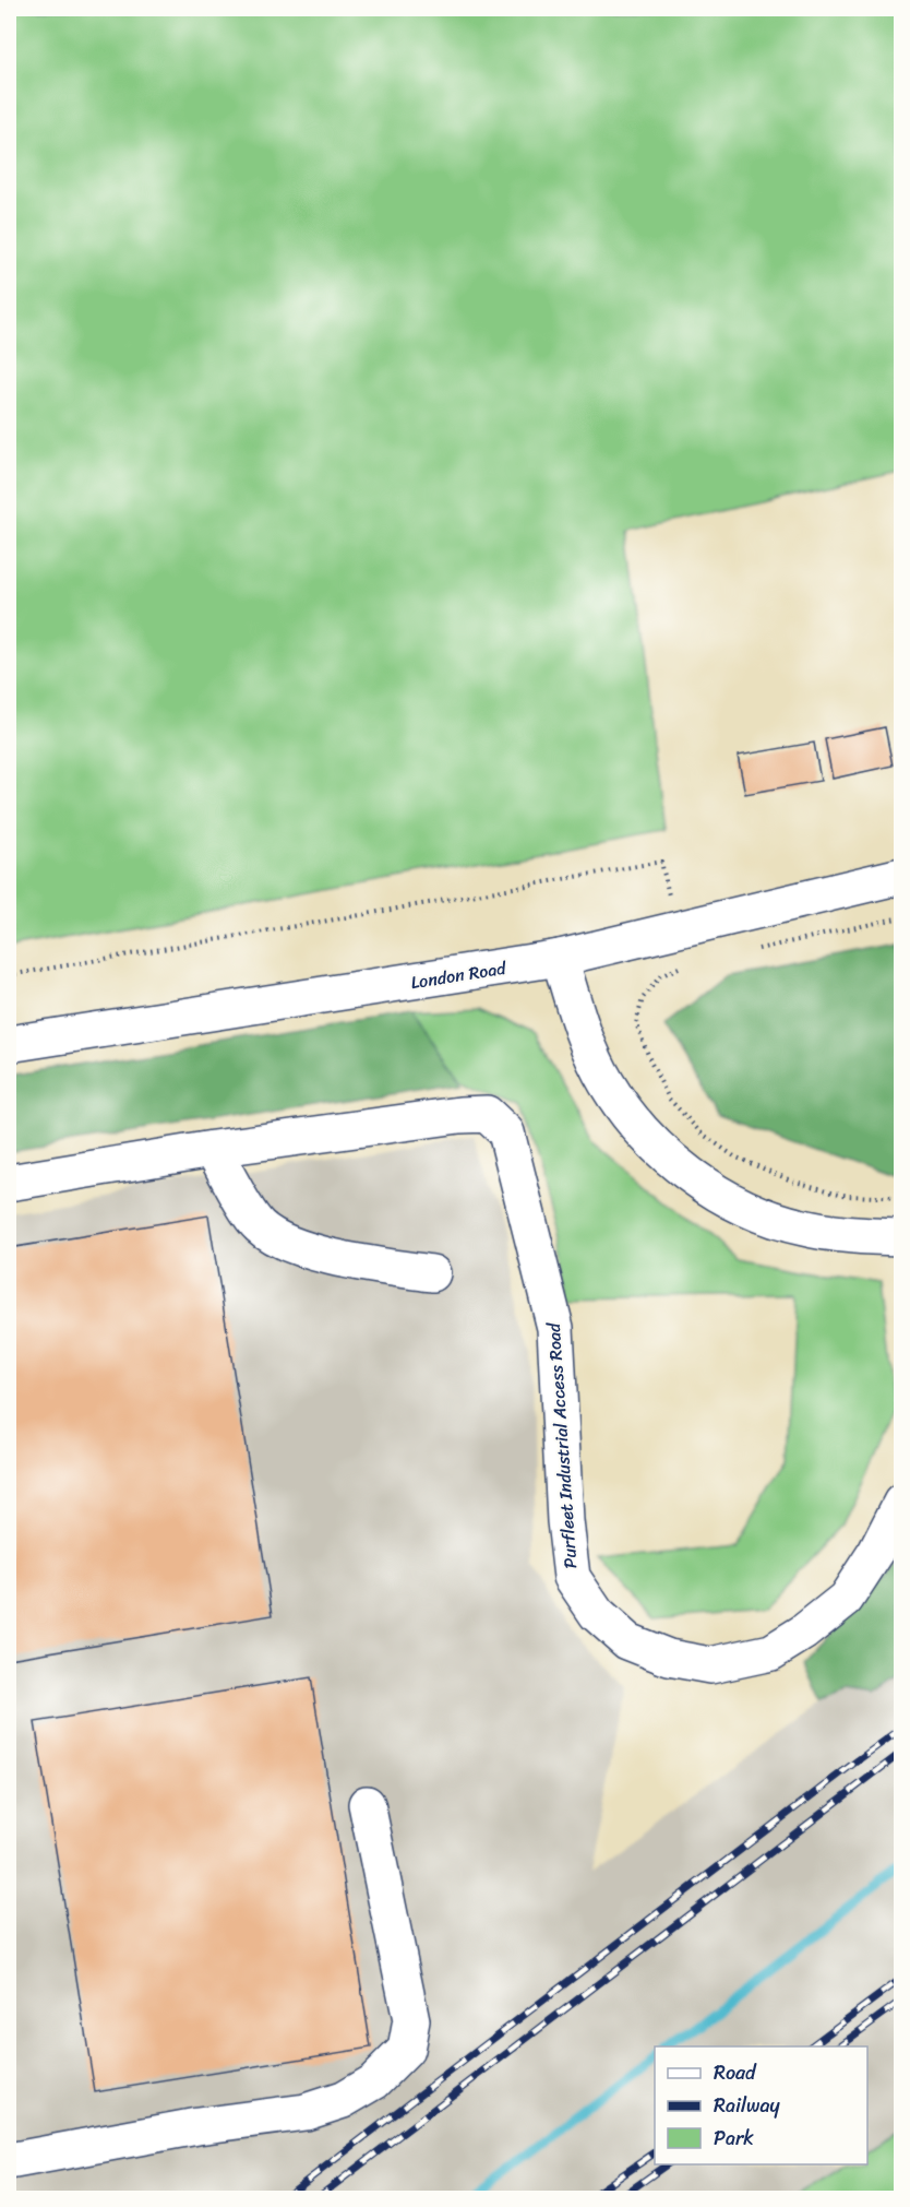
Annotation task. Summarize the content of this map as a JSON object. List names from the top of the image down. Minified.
{"streets":{"street":["London Road","Purfleet Industrial Access Road"]},"legend":["Road","Railway","Park"]}
